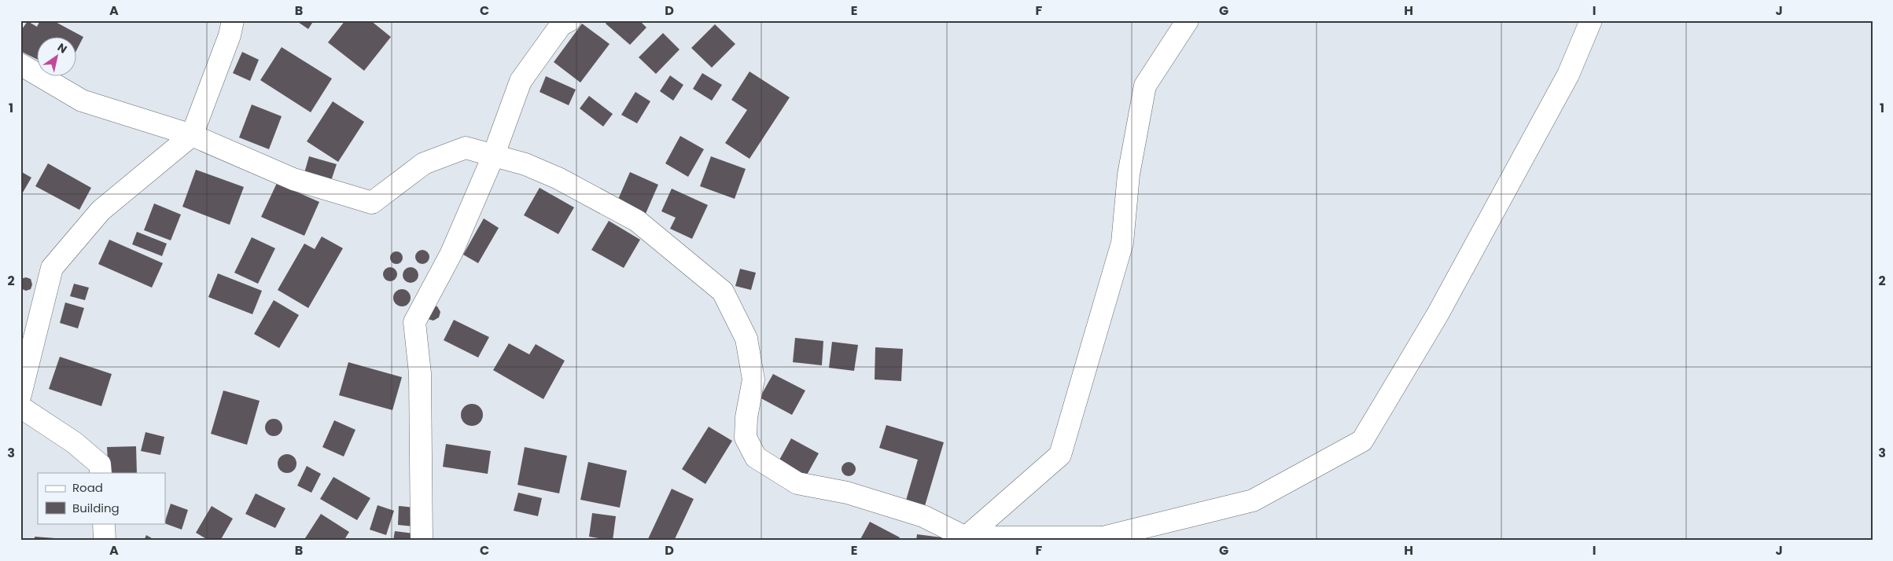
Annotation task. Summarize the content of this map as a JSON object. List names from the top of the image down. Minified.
{"legend":["Road","Building"],"north":"top right","grid":{"columns":["A","B","C","D","E","F","G","H","I","J"],"rows":["1","2","3"]}}
